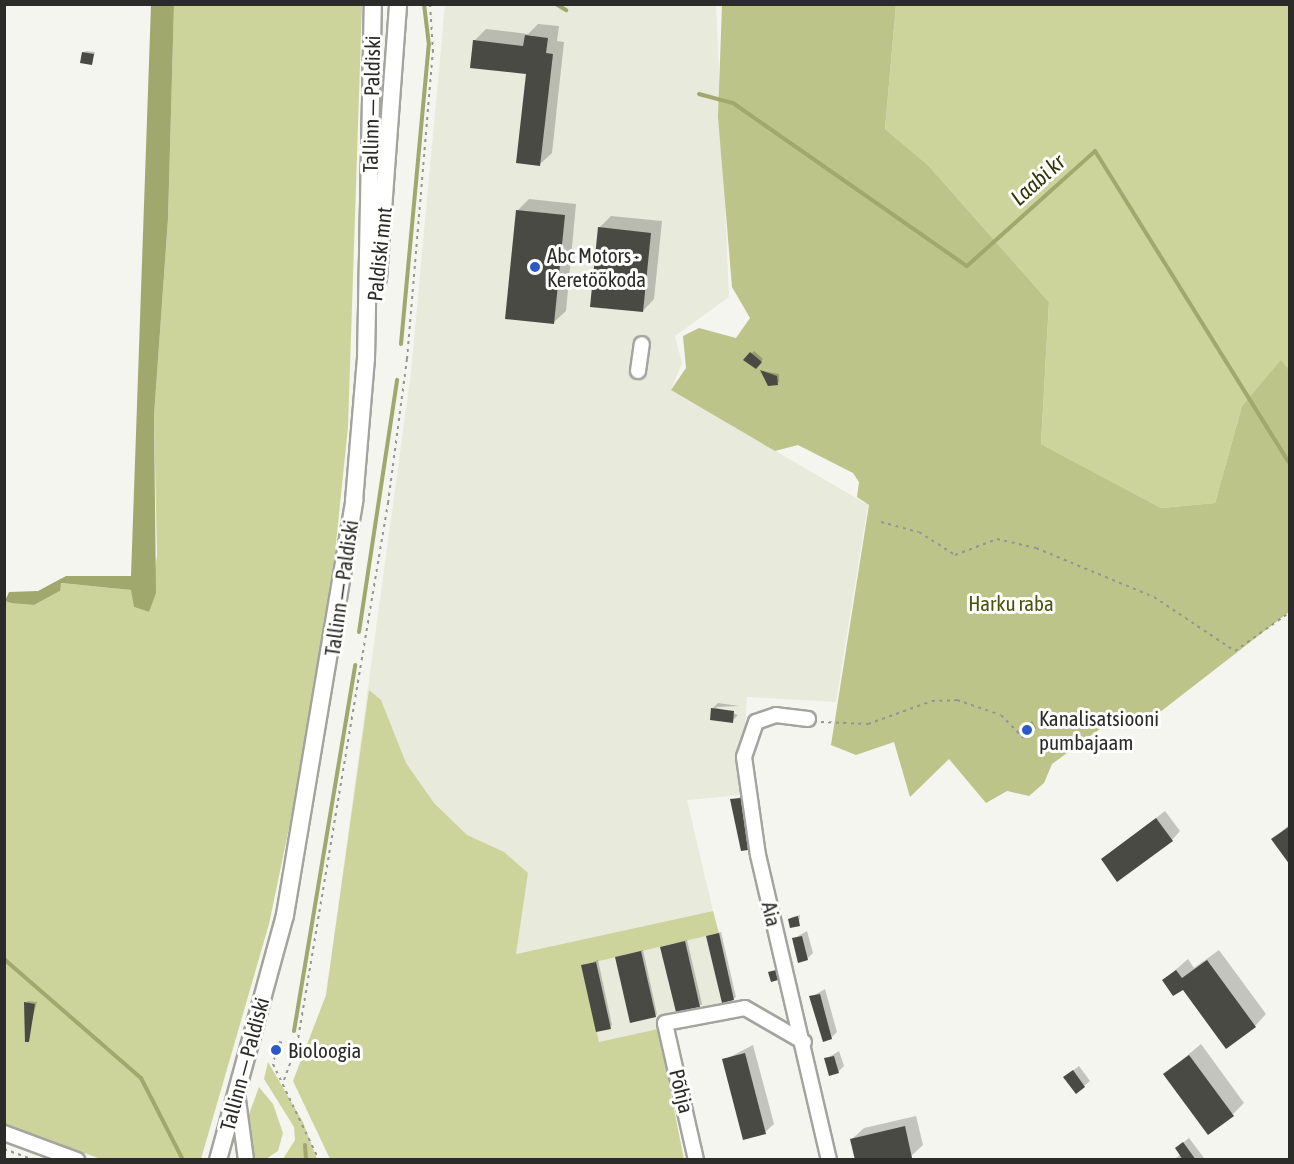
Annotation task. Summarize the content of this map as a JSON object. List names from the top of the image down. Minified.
{"streets":{"main road":["Tallinn — Paldiski","Paldiski mnt"],"street":["Aia","Põhja"]},"crossings":[["Tallinn — Paldiski","Paldiski mnt"],["Aia","Põhja"]],"water":["Laabi kr"],"parks":["Harku raba"],"places":["Abc Motors - Keretöökoda","Kanalisatsiooni pumbajaam","Bioloogia"]}
